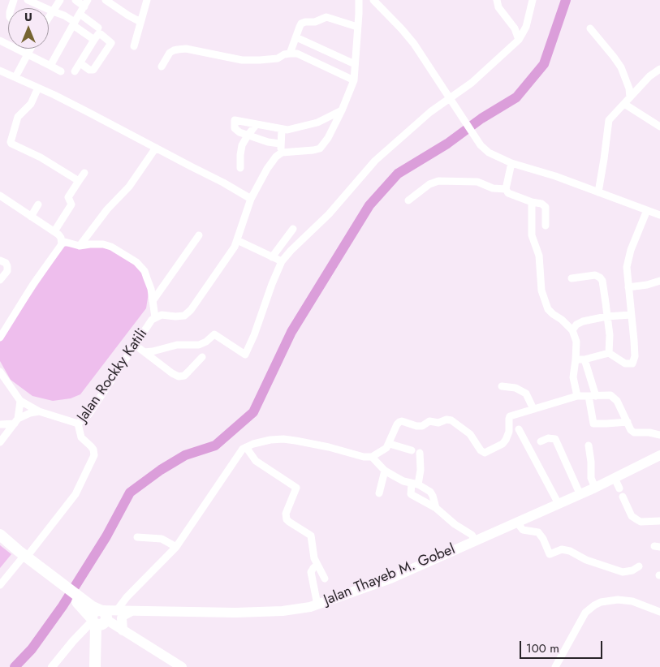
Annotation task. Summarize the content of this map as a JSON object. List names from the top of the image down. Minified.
{"streets":{"main road":["Jalan Thayeb M. Gobel"],"street":["Jalan Rockky Katili"]},"scale_bar":"100 m","north":"top"}
